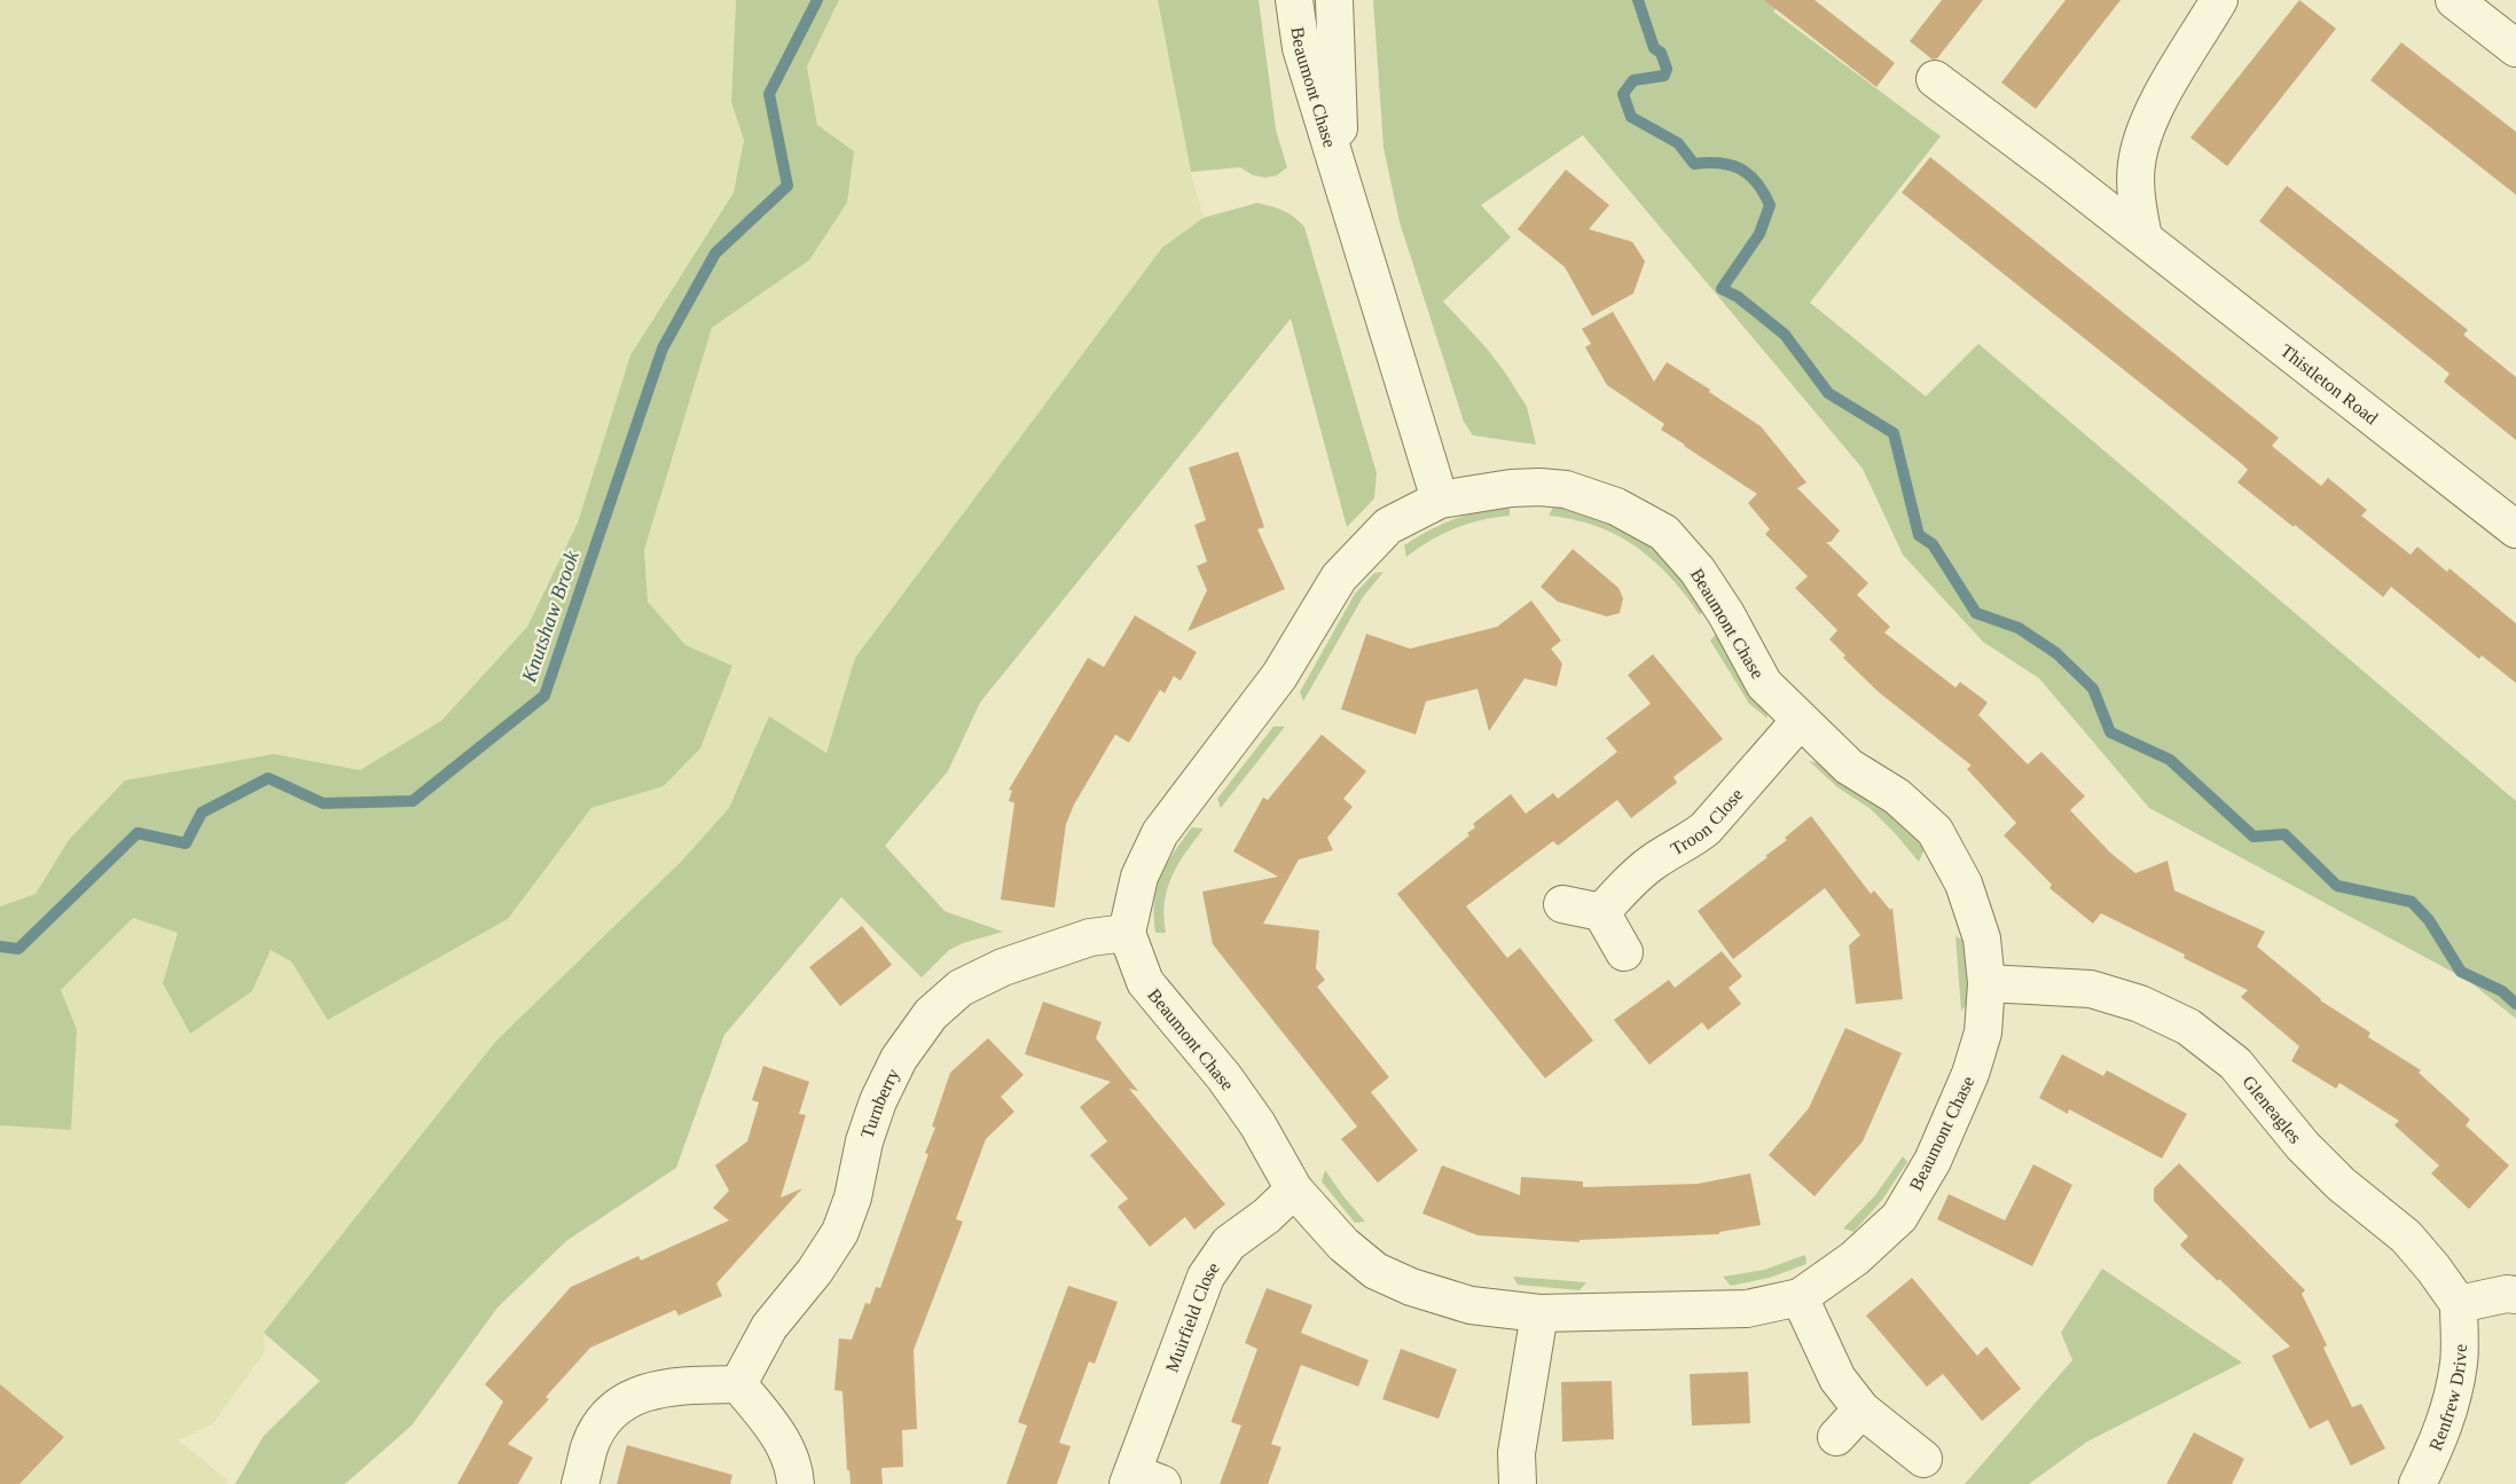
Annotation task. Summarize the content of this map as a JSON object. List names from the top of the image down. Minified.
{"streets":{"street":["Beaumont Chase","Thistleton Road","Troon Close","Turnberry","Gleneagles","Muirfield Close","Renfrew Drive"]},"crossings":[["Beaumont Chase","Troon Close"],["Beaumont Chase","Turnberry"],["Beaumont Chase","Gleneagles"],["Beaumont Chase","Muirfield Close"],["Gleneagles","Renfrew Drive"]],"water":["Knutshaw Brook"]}
